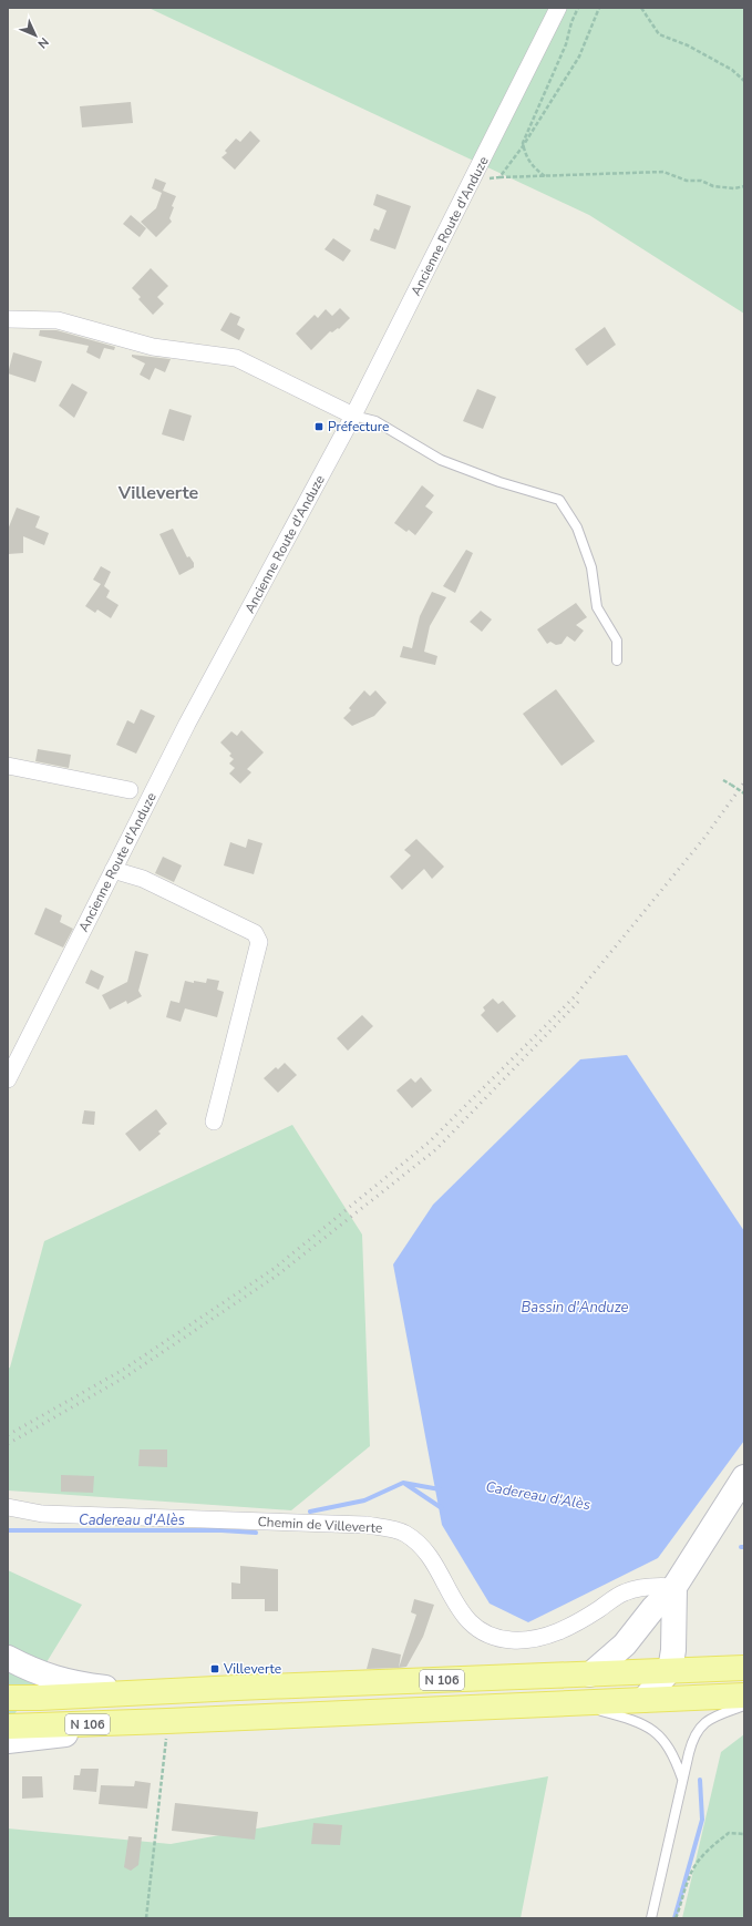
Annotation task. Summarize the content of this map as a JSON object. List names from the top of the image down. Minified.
{"streets":{"main road":["N 106"],"street":["Ancienne Route d'Anduze","Chemin de Villeverte"]},"districts":["Villeverte"],"water":["Bassin d'Anduze","Cadereau d'Alès"],"places":{"transit":["Préfecture","Villeverte"]},"north":"bottom right"}
